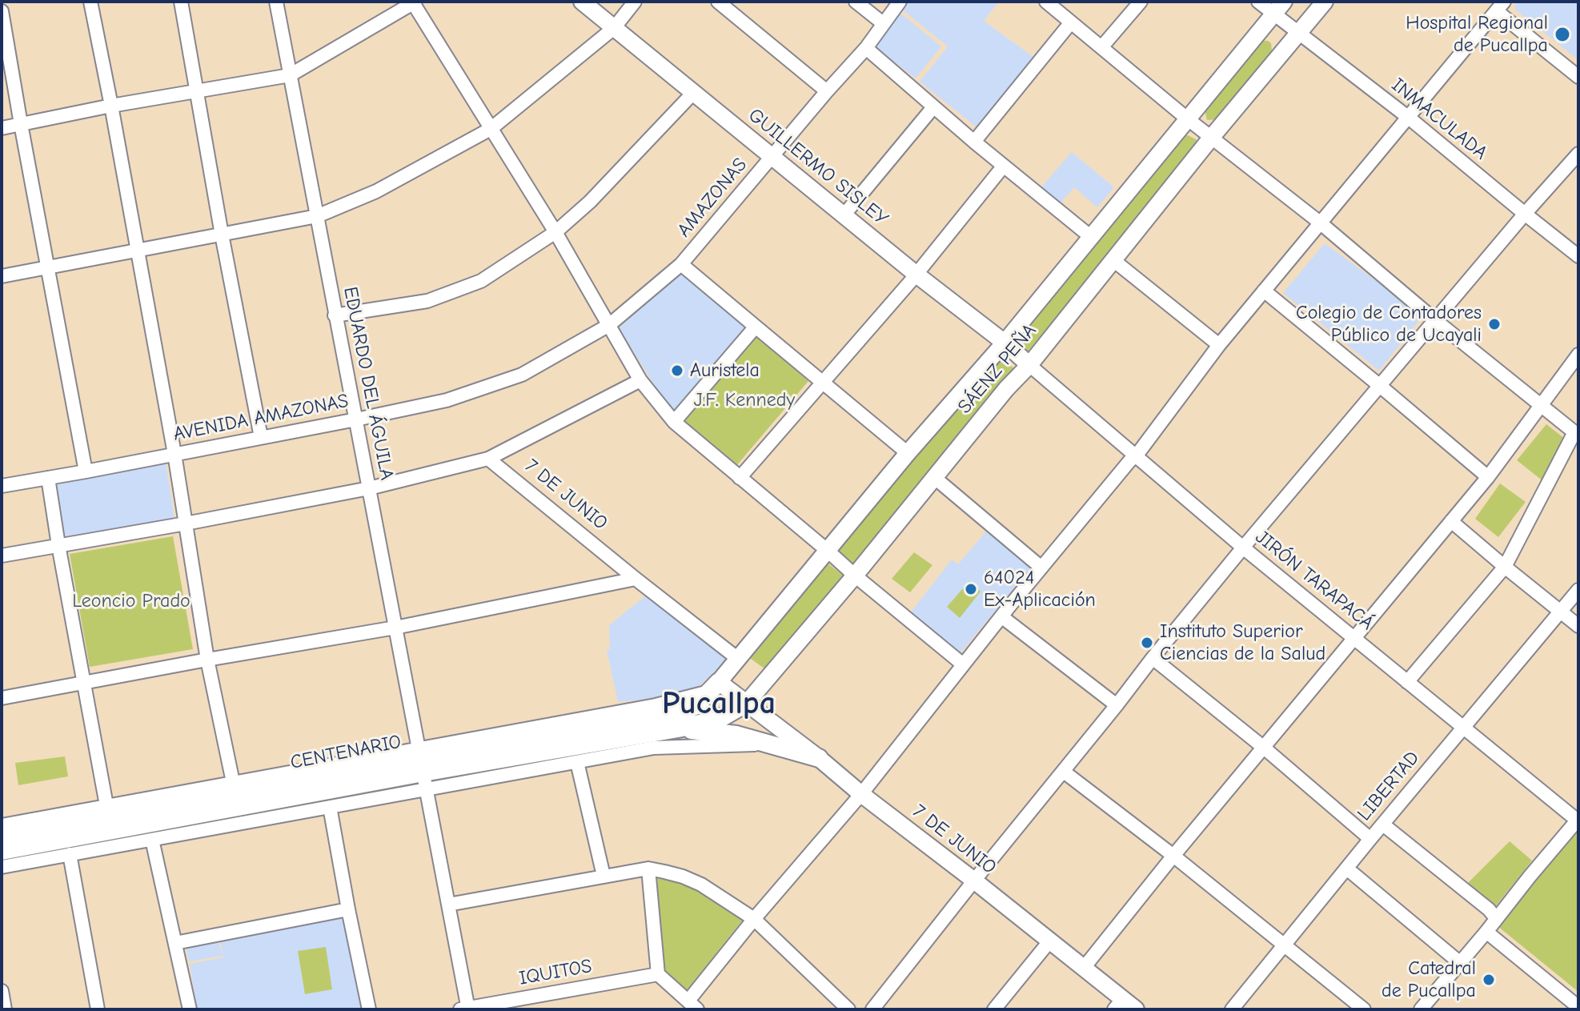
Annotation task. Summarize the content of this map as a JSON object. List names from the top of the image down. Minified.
{"streets":{"highway":["SÁENZ PEÑA","CENTENARIO"],"main road":["GUILLERMO SISLEY","7 DE JUNIO"],"street":["INMACULADA","AMAZONAS","EDUARDO DEL ÁGUILA","AVENIDA AMAZONAS","JIRÓN TARAPACÁ","LIBERTAD","IQUITOS"]},"crossings":[["INMACULADA","SÁENZ PEÑA"],["GUILLERMO SISLEY","AMAZONAS"],["GUILLERMO SISLEY","SÁENZ PEÑA"],["GUILLERMO SISLEY","JIRÓN TARAPACÁ"],["AMAZONAS","AVENIDA AMAZONAS"],["SÁENZ PEÑA","7 DE JUNIO"],["SÁENZ PEÑA","JIRÓN TARAPACÁ"],["SÁENZ PEÑA","CENTENARIO"],["EDUARDO DEL ÁGUILA","AVENIDA AMAZONAS"],["EDUARDO DEL ÁGUILA","CENTENARIO"],["EDUARDO DEL ÁGUILA","IQUITOS"],["JIRÓN TARAPACÁ","LIBERTAD"]],"districts":["Pucallpa"],"parks":["J.F. Kennedy","Leoncio Prado"],"places":["Hospital Regional de Pucallpa","Colegio de Contadores Público de Ucayali","Auristela","64024 Ex-Aplicación","Instituto Superior Ciencias de la Salud","Catedral de Pucallpa"]}
